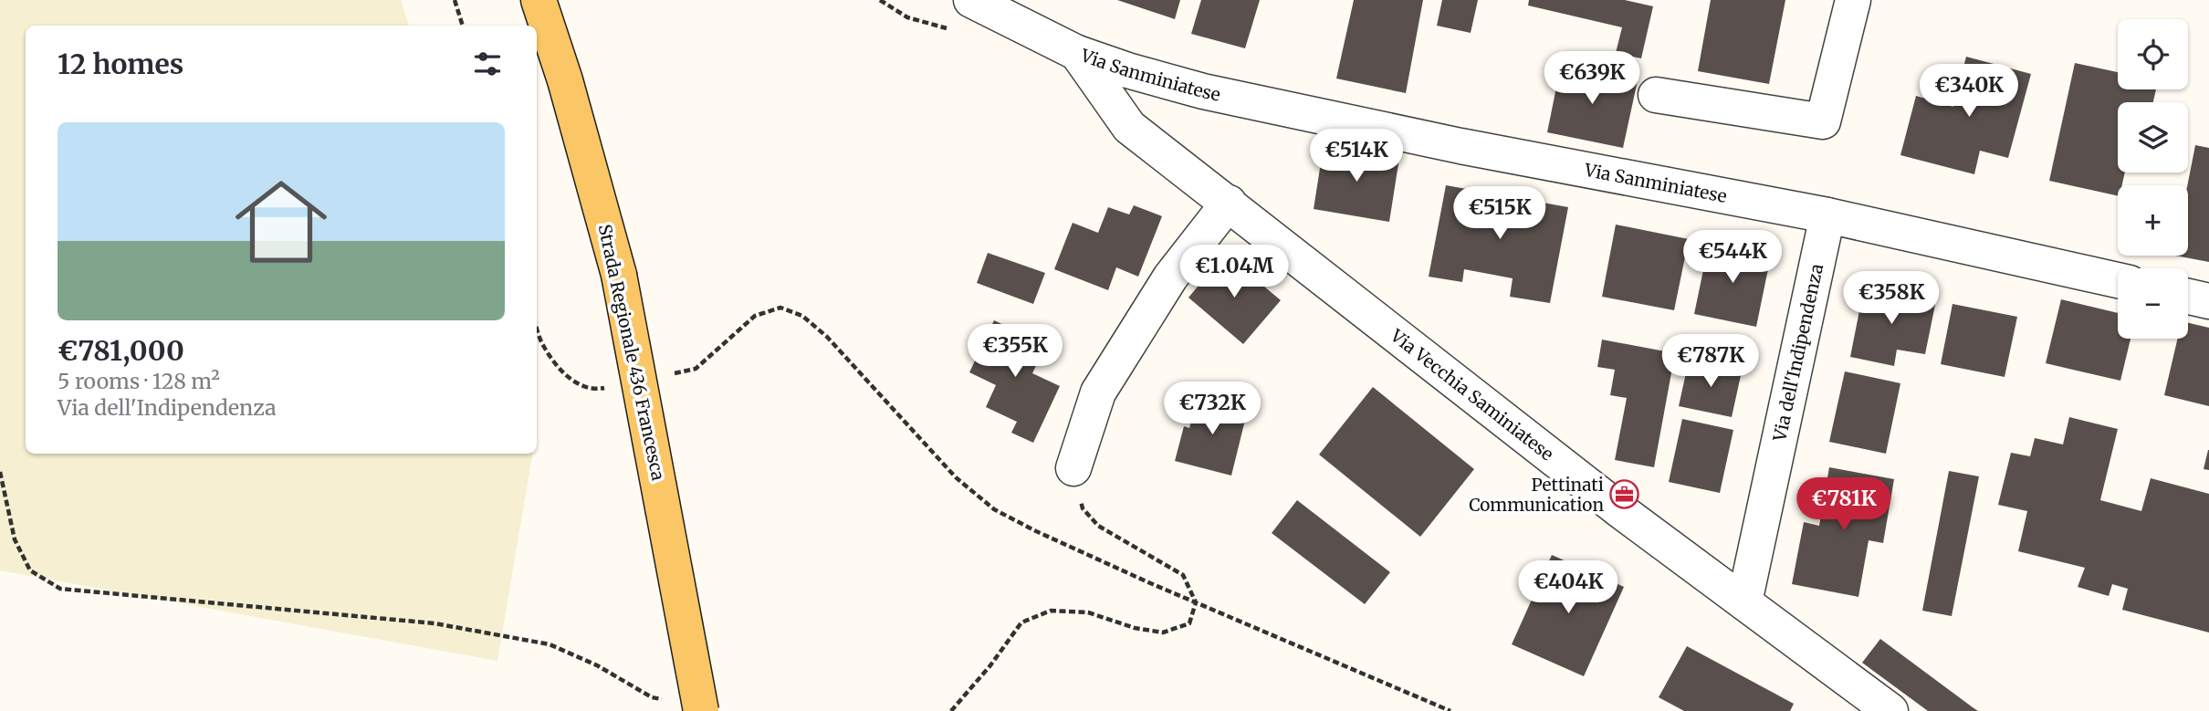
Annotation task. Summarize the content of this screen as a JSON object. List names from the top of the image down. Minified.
{"streets":{"main road":["Strada Regionale 436 Francesca"],"street":["Via Sanminiatese","Via dell'Indipendenza","Via Vecchia Saminiatese"]},"crossings":[["Via Sanminiatese","Via dell'Indipendenza"],["Via Sanminiatese","Via Vecchia Saminiatese"],["Via dell'Indipendenza","Via Vecchia Saminiatese"]],"places":{"office":["Pettinati Communication"]},"page":{"map_buttons":["+","−"],"heading":"12 homes","price":["€639K","€340K","€514K","€515K","€544K","€1.04M","€358K","€355K","€787K","€732K","€781K","€404K"],"list":[{"name":"€781,000","note":"5 rooms · 128 m² · Via dell'Indipendenza"}]}}
